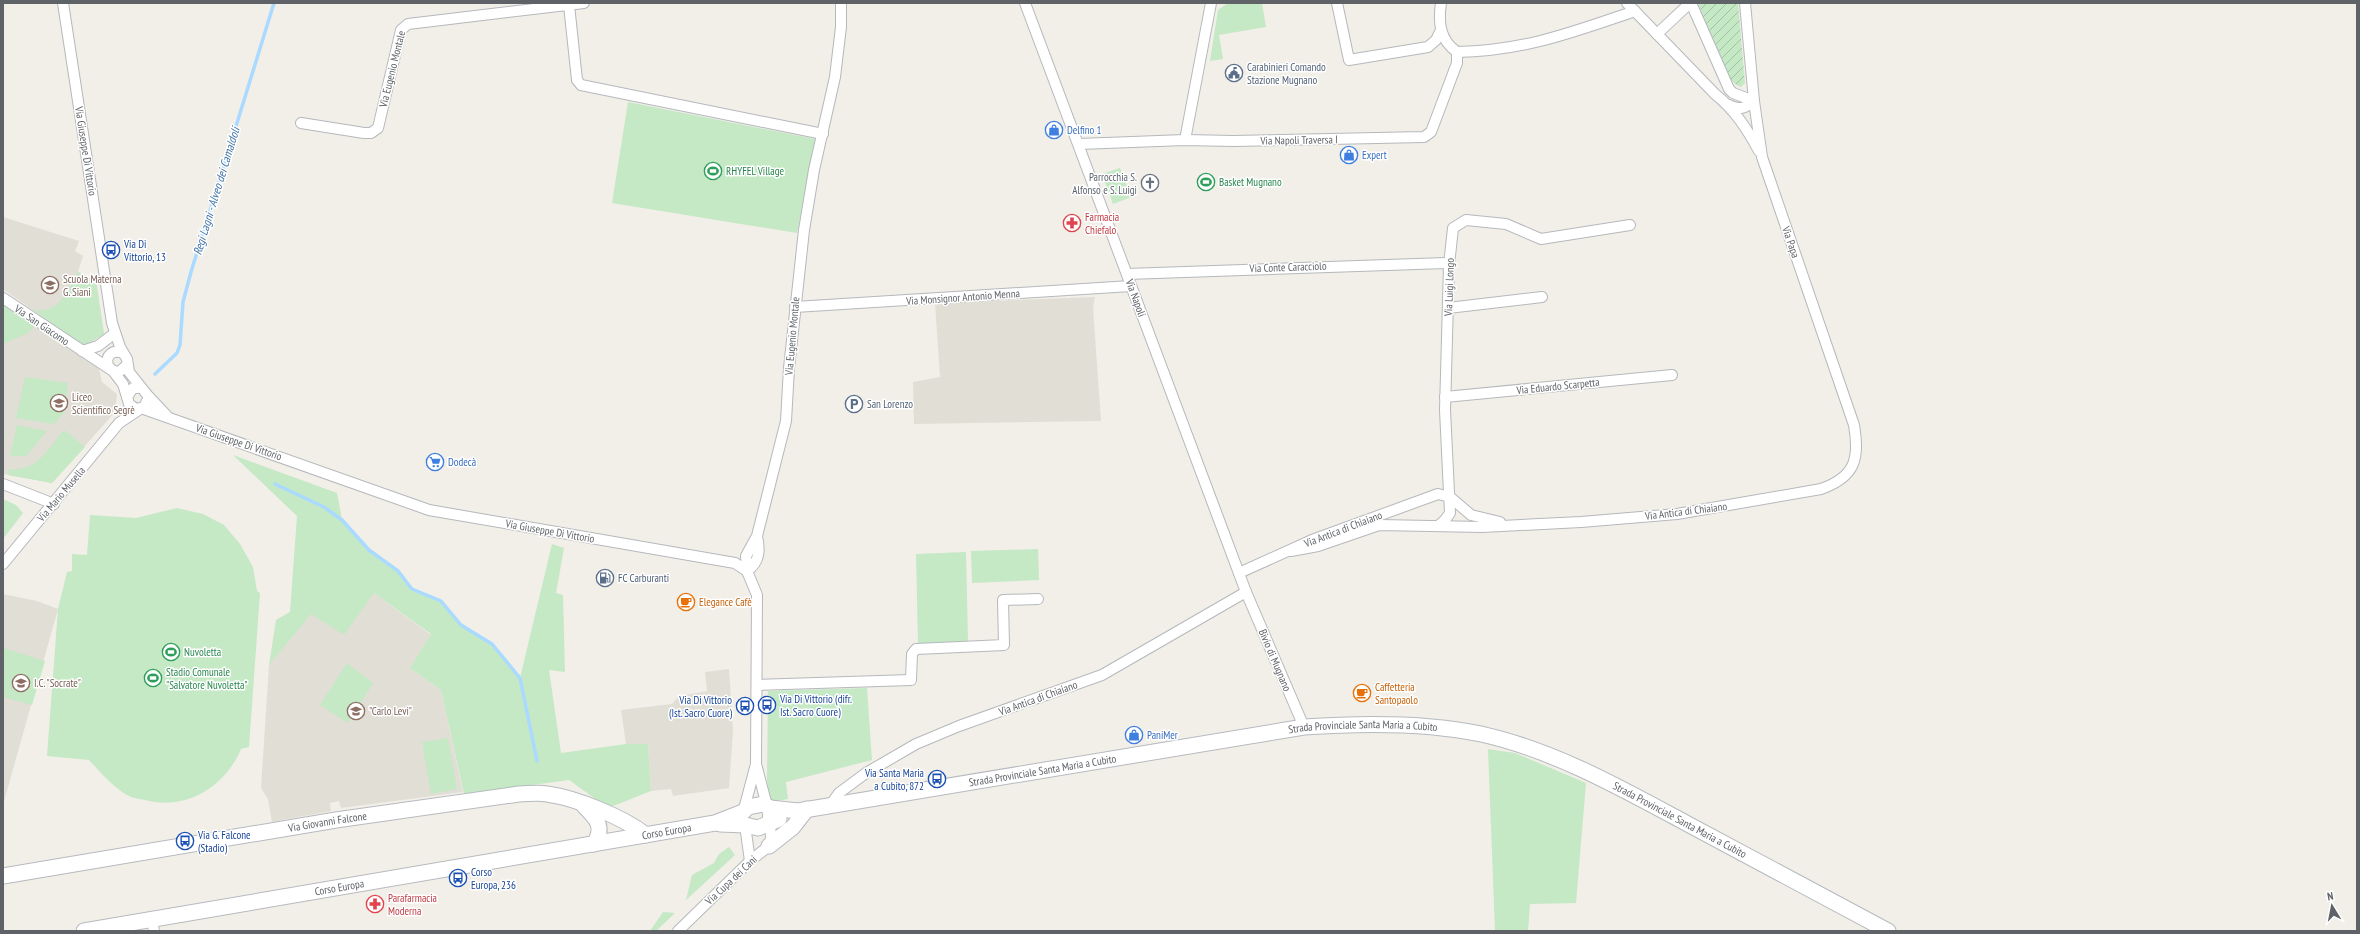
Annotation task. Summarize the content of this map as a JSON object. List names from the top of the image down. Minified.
{"streets":{"main road":["Strada Provinciale Santa Maria a Cubito","Via Giovanni Falcone","Corso Europa"],"street":["Via Eugenio Montale","Via Napoli Traversa I","Via Giuseppe Di Vittorio","Via Papa","Via Conte Caracciolo","Via Luigi Longo","Via Monsignor Antonio Menna","Via Napoli","Via San Giacomo","Via Eduardo Scarpetta","Via Mario Musella","Via Antica di Chiaiano","Bivio di Mugnano","Via Cupa dei Cani"]},"crossings":[["Via Eugenio Montale","Via Giuseppe Di Vittorio"],["Via Eugenio Montale","Via Monsignor Antonio Menna"],["Via Napoli Traversa I","Via Napoli"],["Via Giuseppe Di Vittorio","Via San Giacomo"],["Via Giuseppe Di Vittorio","Via Mario Musella"],["Via Papa","Via Antica di Chiaiano"],["Via Conte Caracciolo","Via Luigi Longo"],["Via Conte Caracciolo","Via Napoli"],["Via Luigi Longo","Via Eduardo Scarpetta"],["Via Luigi Longo","Via Antica di Chiaiano"],["Via Monsignor Antonio Menna","Via Napoli"],["Via Napoli","Via Antica di Chiaiano"],["Via Napoli","Bivio di Mugnano"],["Via Antica di Chiaiano","Bivio di Mugnano"],["Via Antica di Chiaiano","Strada Provinciale Santa Maria a Cubito"],["Bivio di Mugnano","Strada Provinciale Santa Maria a Cubito"],["Strada Provinciale Santa Maria a Cubito","Corso Europa"],["Via Giovanni Falcone","Corso Europa"]],"water":["Regi Lagni - Alveo dei Camaldoli"],"places":{"public building":["Carabinieri Comando Stazione Mugnano"],"shop":["Delfino 1","Expert","PaniMer"],"sports":["RHYFEL Village","Basket Mugnano","Nuvoletta","Stadio Comunale \"Salvatore Nuvoletta\""],"church":["Parrocchia S. Alfonso e S. Luigi"],"pharmacy":["Farmacia Chiefalo","Parafarmacia Moderna"],"bus stop":["Via Di Vittorio, 13","Via Di Vittorio (difr. Ist. Sacro Cuore)","Via Di Vittorio (Ist. Sacro Cuore)","Via Santa Maria a Cubito, 872","Via G. Falcone (Stadio)","Corso Europa, 236"],"school or university":["Scuola Materna G. Siani","Liceo Scientifico Segrè","I.C. \"Socrate\"","\"Carlo Levi\""],"parking":["San Lorenzo"],"supermarket":["Dodecà"],"fuel station":["FC Carburanti"],"cafe":["Elegance Cafè","Caffetteria Santopaolo"]},"north":"top"}
